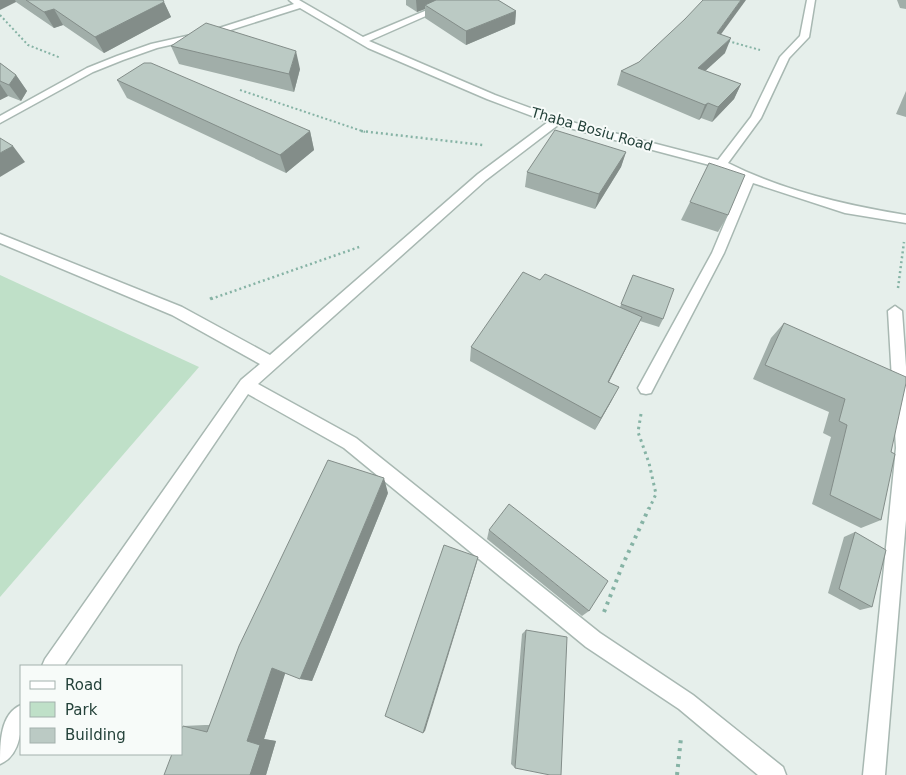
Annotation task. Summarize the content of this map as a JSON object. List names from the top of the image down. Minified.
{"streets":{"street":["Thaba Bosiu Road"]},"legend":["Road","Park","Building"]}
